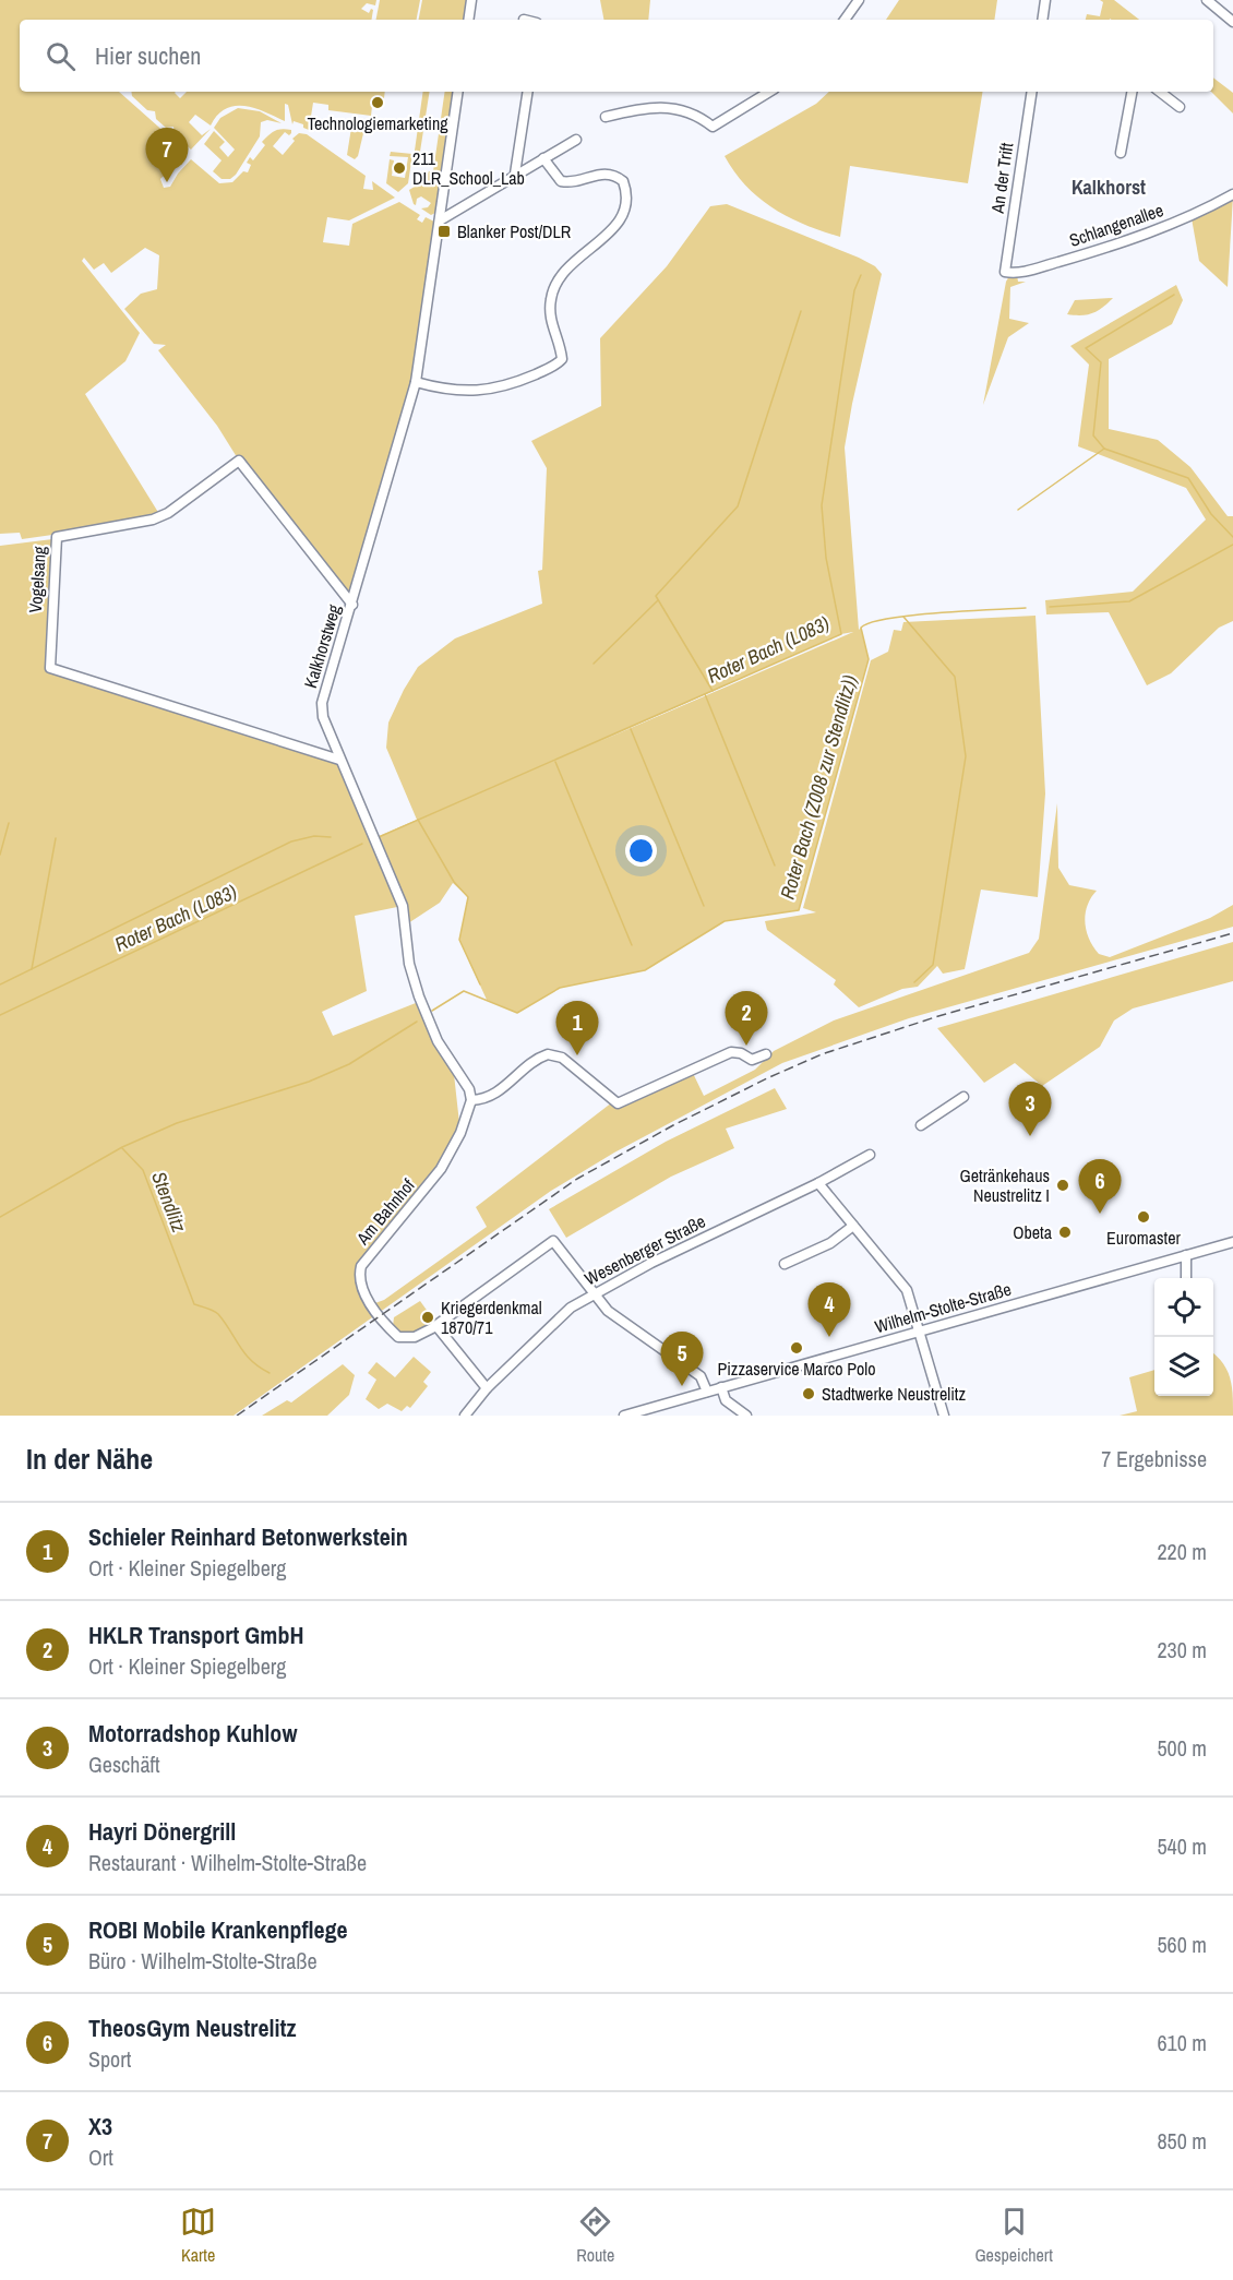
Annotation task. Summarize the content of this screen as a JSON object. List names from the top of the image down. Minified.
{"streets":{"street":["An der Trift","Schlangenallee","Vogelsang","Kalkhorstweg","Am Bahnhof","Wesenberger Straße","Wilhelm-Stolte-Straße"]},"crossings":[["An der Trift","Schlangenallee"],["Vogelsang","Kalkhorstweg"],["Kalkhorstweg","Am Bahnhof"]],"districts":["Kalkhorst"],"water":["Roter Bach (L083)","Roter Bach (Z008 zur Stendlitz))","Stendlitz"],"places":{"other":["Technologiemarketing","211 DLR_School_Lab","Getränkehaus Neustrelitz I","Euromaster","Obeta","Kriegerdenkmal 1870/71","Pizzaservice Marco Polo","Stadtwerke Neustrelitz"],"transit":["Blanker Post/DLR"]},"page":{"search":"Hier suchen","pins":["7","2","1","3","6","4","5"],"heading":["In der Nähe","7 Ergebnisse"],"list":[{"mark":"1","name":"Schieler Reinhard Betonwerkstein","note":"Ort · Kleiner Spiegelberg","value":"220 m"},{"mark":"2","name":"HKLR Transport GmbH","note":"Ort · Kleiner Spiegelberg","value":"230 m"},{"mark":"3","name":"Motorradshop Kuhlow","note":"Geschäft","value":"500 m"},{"mark":"4","name":"Hayri Dönergrill","note":"Restaurant · Wilhelm-Stolte-Straße","value":"540 m"},{"mark":"5","name":"ROBI Mobile Krankenpflege","note":"Büro · Wilhelm-Stolte-Straße","value":"560 m"},{"mark":"6","name":"TheosGym Neustrelitz","note":"Sport","value":"610 m"},{"mark":"7","name":"X3","note":"Ort","value":"850 m"}],"nav":["Karte","Route","Gespeichert"]}}
